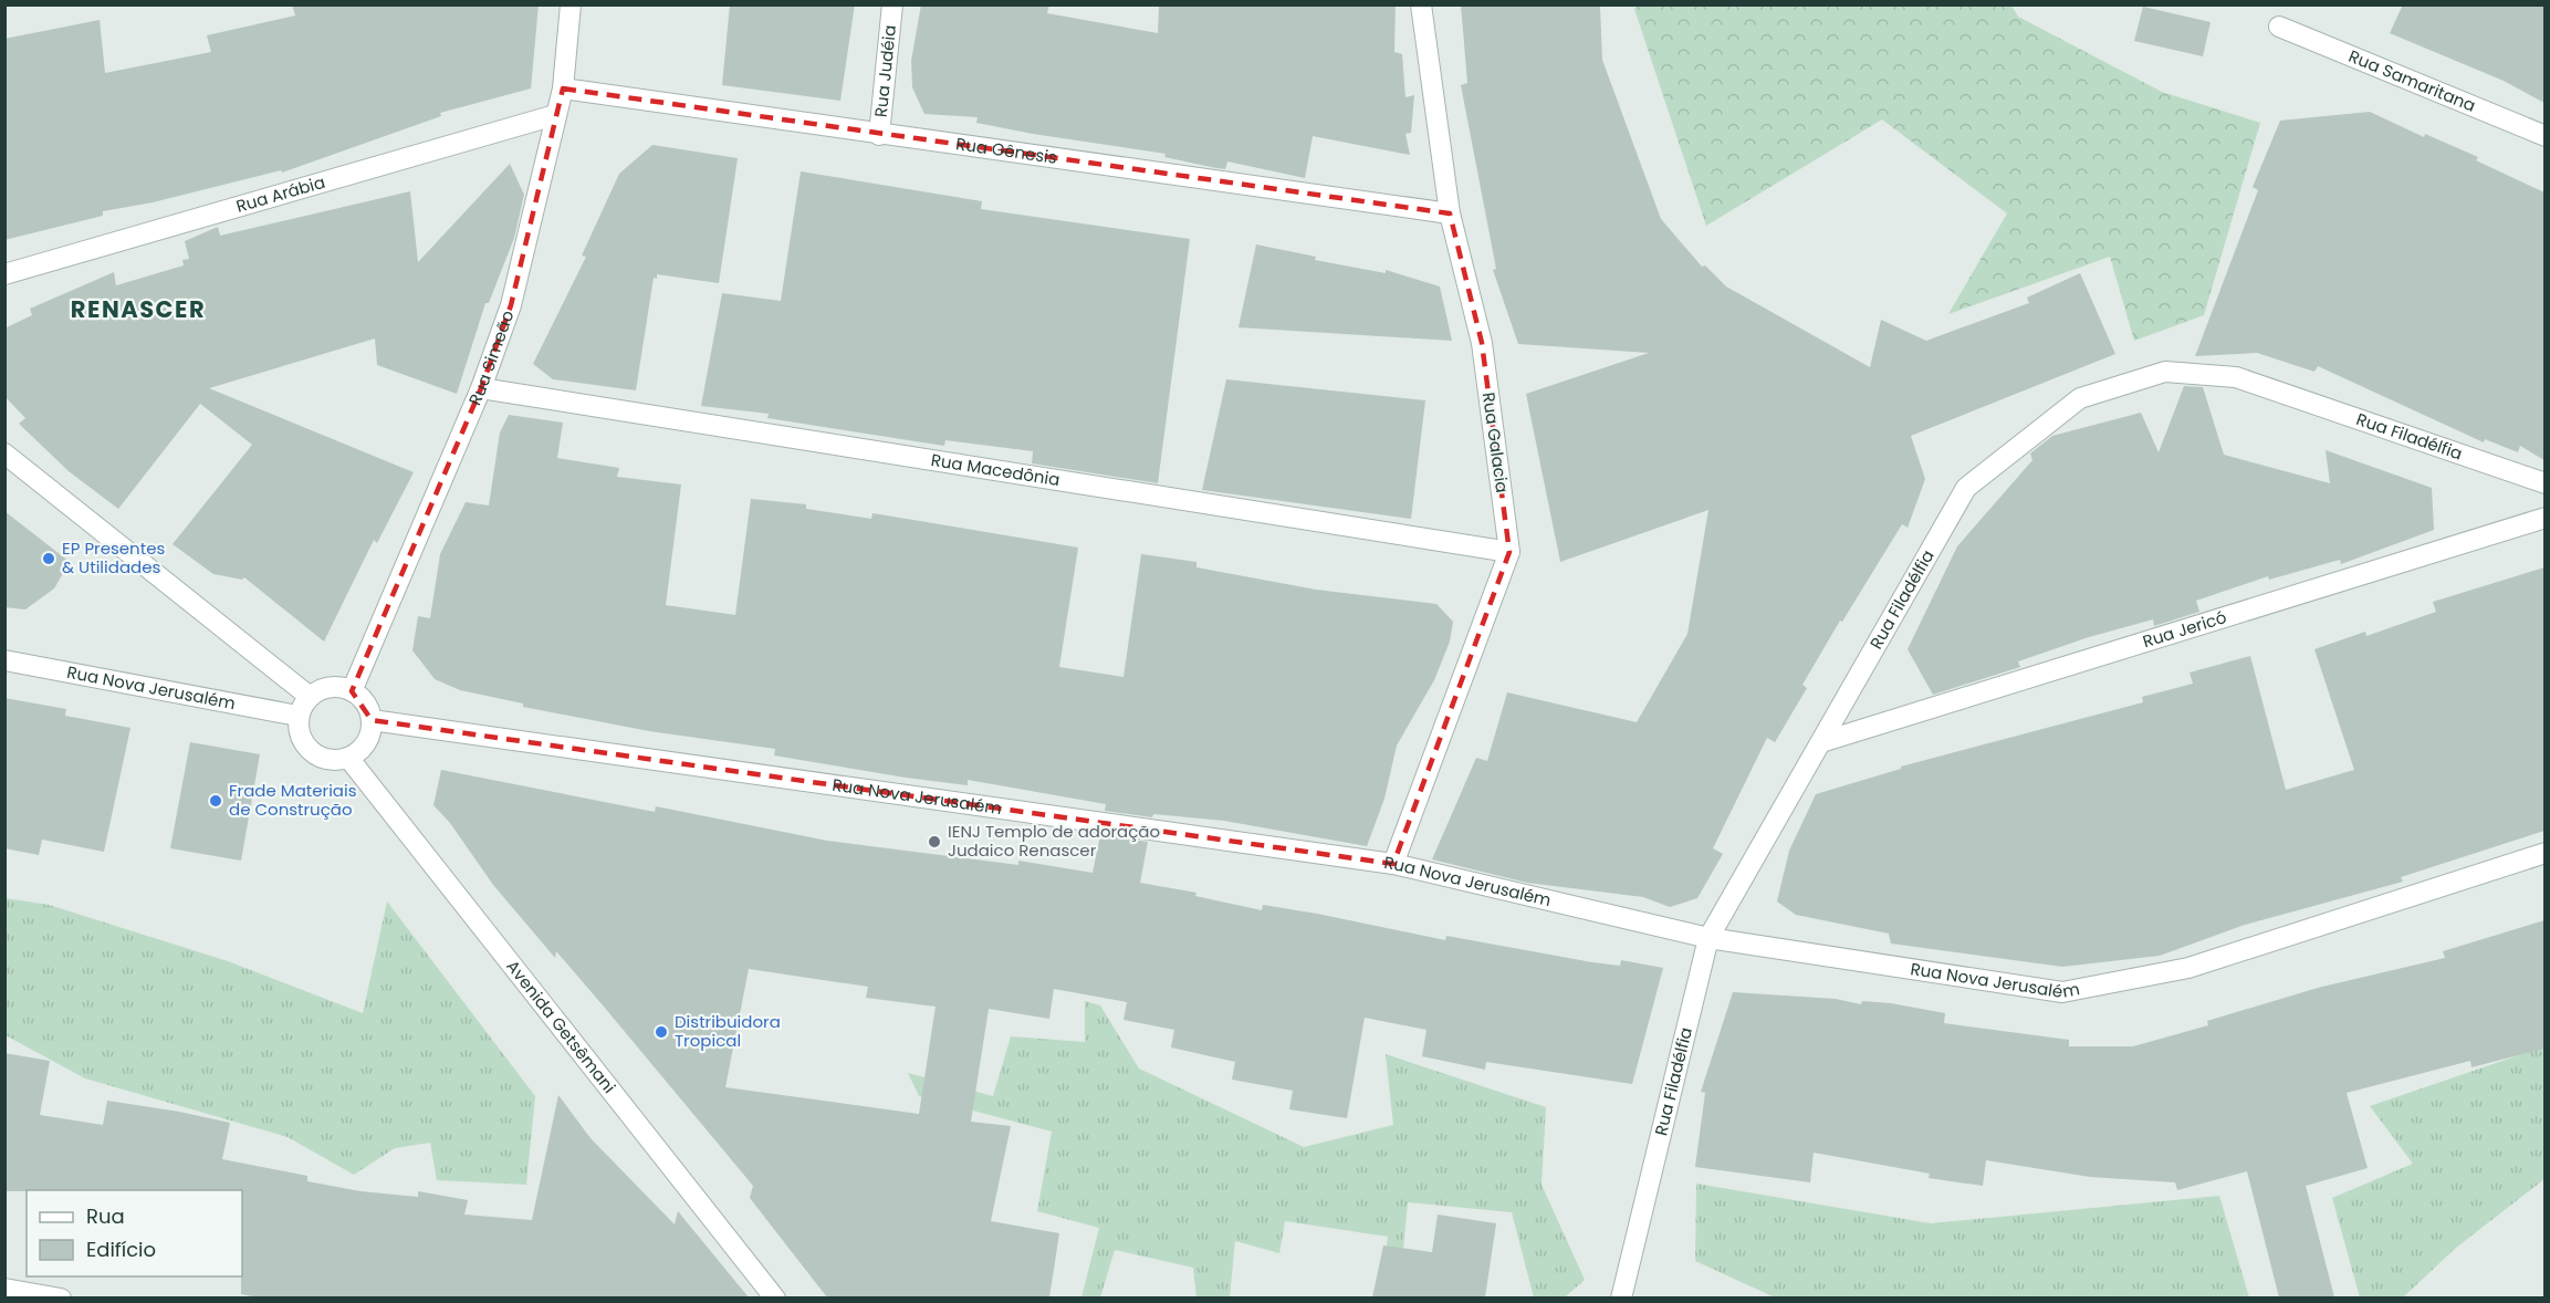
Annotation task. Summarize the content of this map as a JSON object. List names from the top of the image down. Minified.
{"streets":{"street":["Rua Judéia","Rua Samaritana","Rua Gênesis","Rua Arábia","Rua Simeão","Rua Filadélfia","Rua Galacia","Rua Macedônia","Rua Jericó","Rua Nova Jerusalém","Avenida Getsêmani"]},"crossings":[["Rua Judéia","Rua Gênesis"],["Rua Gênesis","Rua Simeão"],["Rua Gênesis","Rua Galacia"],["Rua Arábia","Rua Simeão"],["Rua Simeão","Rua Macedônia"],["Rua Simeão","Rua Nova Jerusalém"],["Rua Simeão","Avenida Getsêmani"],["Rua Filadélfia","Rua Jericó"],["Rua Filadélfia","Rua Nova Jerusalém"],["Rua Galacia","Rua Macedônia"],["Rua Galacia","Rua Nova Jerusalém"],["Rua Nova Jerusalém","Avenida Getsêmani"]],"districts":["RENASCER"],"places":["EP Presentes & Utilidades","Frade Materiais de Construção","IENJ Templo de adoração Judaico Renascer","Distribuidora Tropical"],"legend":["Rua","Edifício"]}
